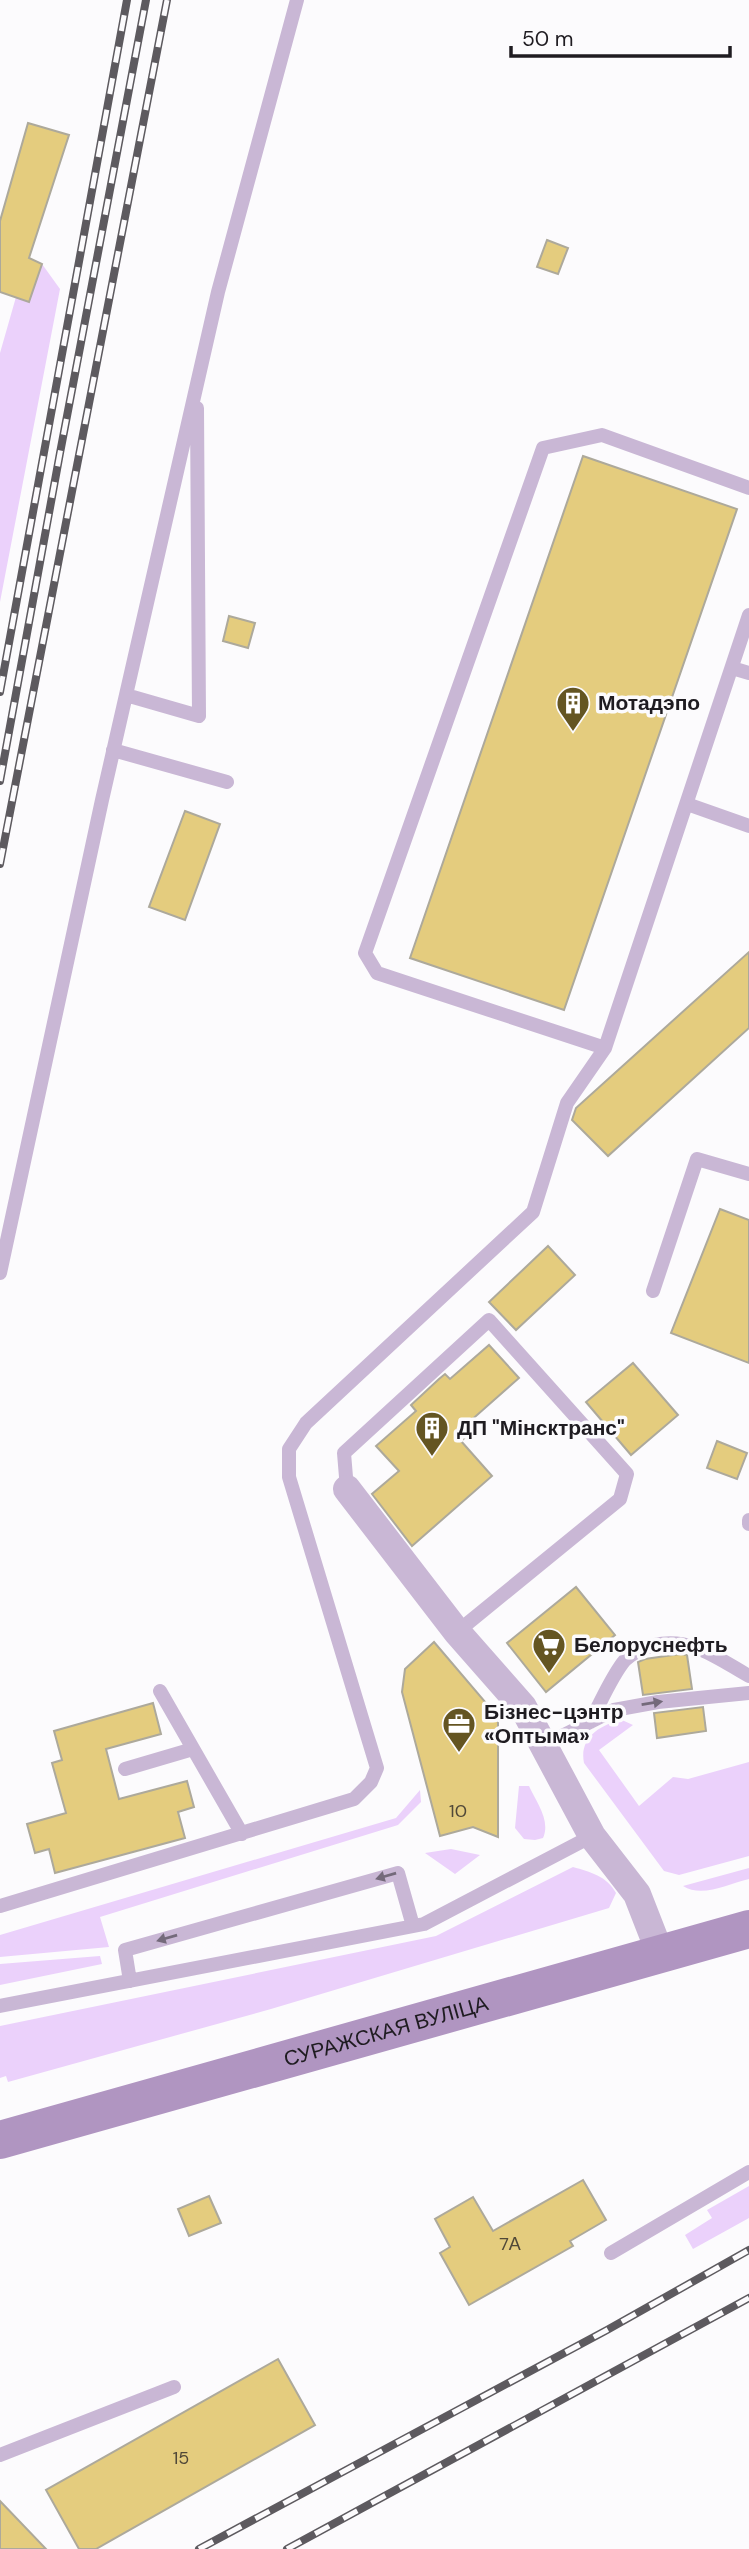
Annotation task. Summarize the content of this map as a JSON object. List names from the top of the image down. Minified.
{"streets":{"main road":["СУРАЖСКАЯ ВУЛІЦА"]},"places":{"building":["Мотадэпо","ДП \"Мінсктранс\""],"supermarket":["Белоруснефть"],"office":["Бізнес-цэнтр «Оптыма»"]},"house_numbers":["10","7А","15"],"scale_bar":"50 m"}
